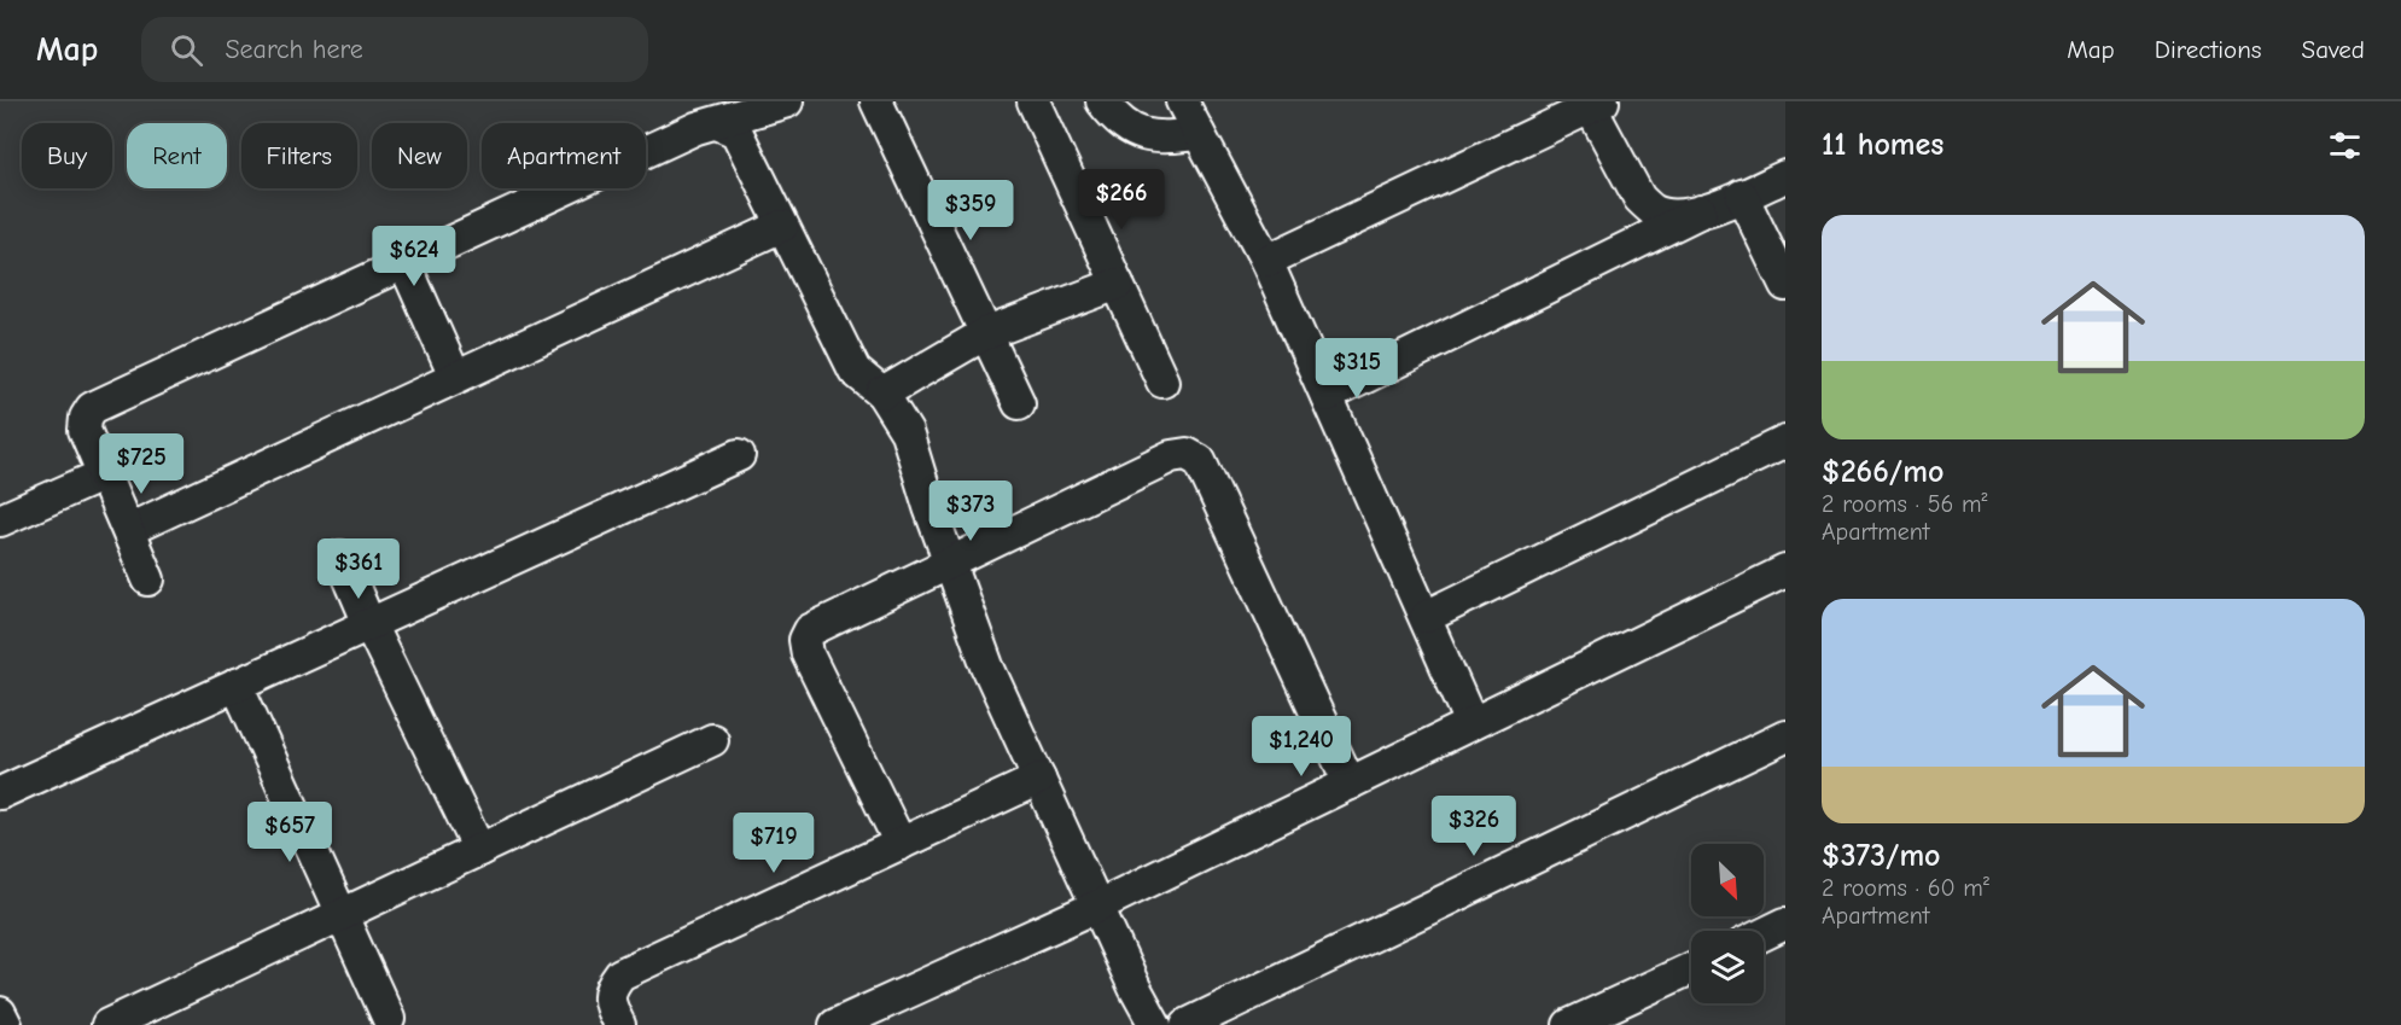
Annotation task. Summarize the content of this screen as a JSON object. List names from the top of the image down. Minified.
{"north":"bottom right","page":{"header":"Map","search":"Search here","nav":["Map","Directions","Saved"],"heading":"11 homes","chip":["Buy","Rent","Filters","New","Apartment"],"price":["$266","$359","$624","$315","$725","$373","$361","$1,240","$326","$657","$719"],"list":[{"name":"$266/mo","note":"2 rooms · 56 m² · Apartment"},{"name":"$373/mo","note":"2 rooms · 60 m² · Apartment"}]}}
